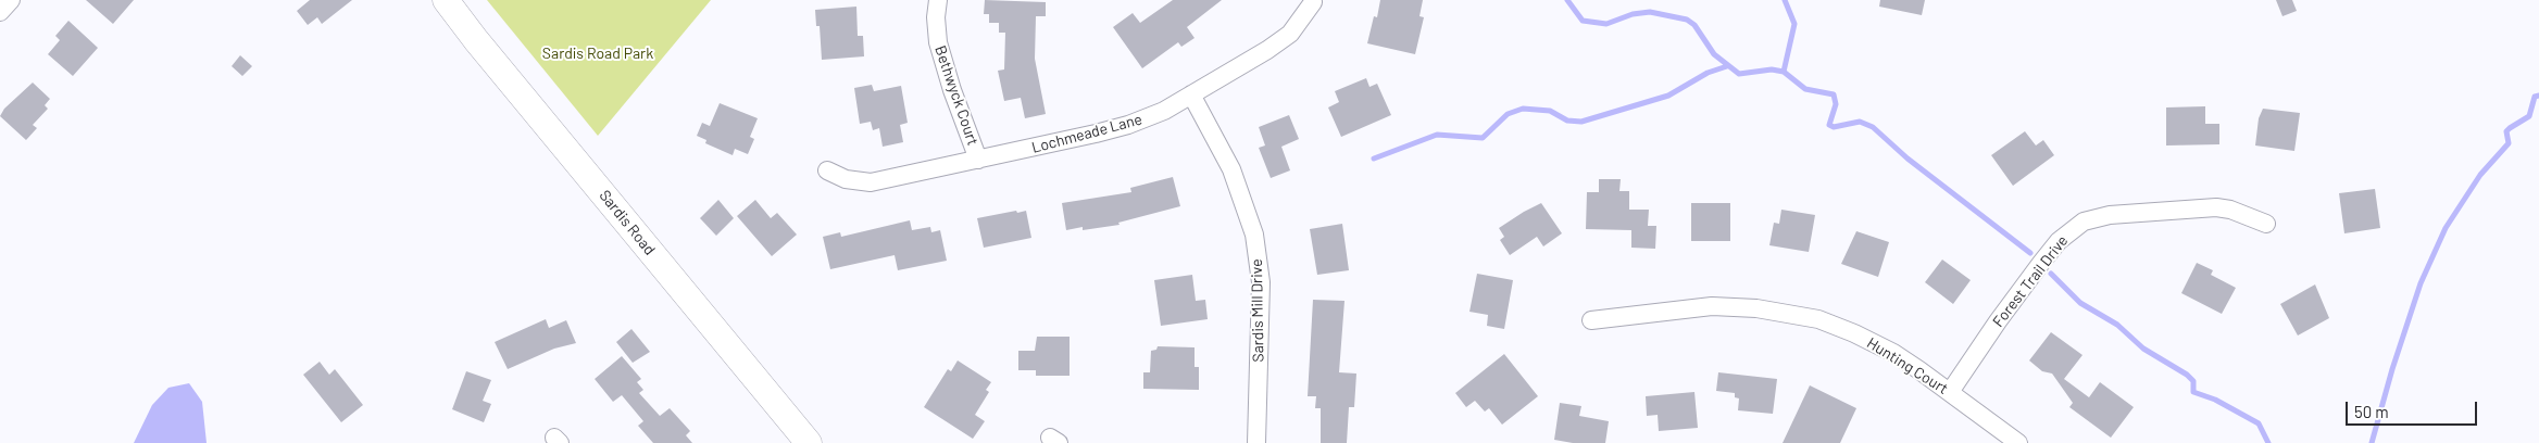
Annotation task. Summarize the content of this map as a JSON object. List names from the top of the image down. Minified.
{"streets":{"main road":["Sardis Road"],"street":["Bethwyck Court","Lochmeade Lane","Forest Trail Drive","Sardis Mill Drive","Hunting Court"]},"crossings":[["Bethwyck Court","Lochmeade Lane"],["Lochmeade Lane","Sardis Mill Drive"],["Forest Trail Drive","Hunting Court"]],"parks":["Sardis Road Park"],"scale_bar":"50 m"}
